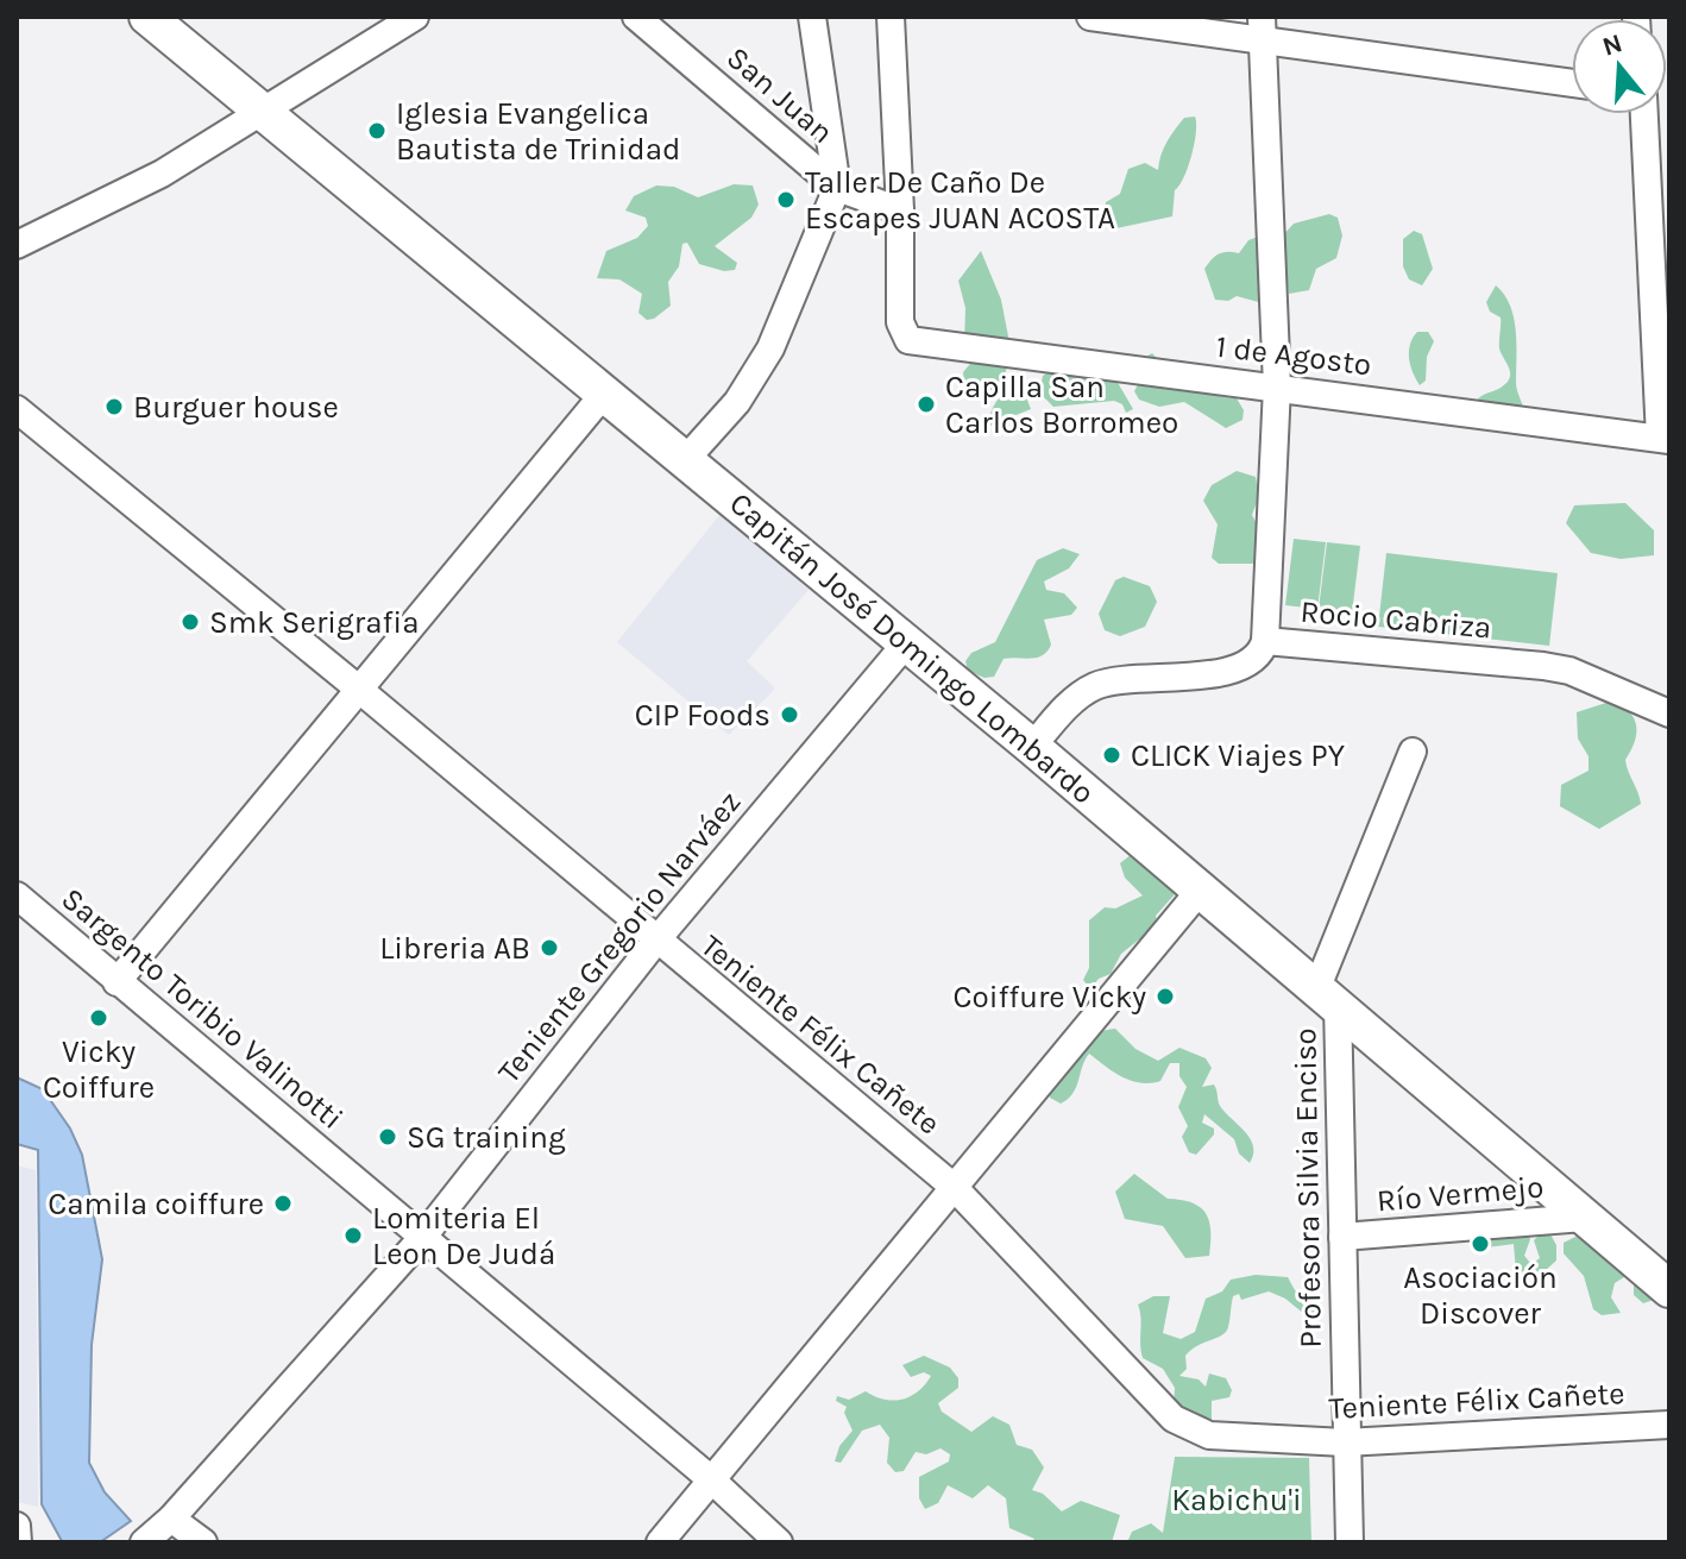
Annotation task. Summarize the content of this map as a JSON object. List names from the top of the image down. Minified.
{"streets":{"street":["San Juan","1 de Agosto","Rocio Cabriza","Capitán José Domingo Lombardo","Teniente Gregorio Narváez","Sargento Toribio Valinotti","Teniente Félix Cañete","Profesora Silvia Enciso","Río Vermejo"]},"crossings":[["Rocio Cabriza","Capitán José Domingo Lombardo"],["Capitán José Domingo Lombardo","Teniente Gregorio Narváez"],["Capitán José Domingo Lombardo","Profesora Silvia Enciso"],["Capitán José Domingo Lombardo","Río Vermejo"],["Teniente Gregorio Narváez","Sargento Toribio Valinotti"],["Teniente Gregorio Narváez","Teniente Félix Cañete"],["Teniente Félix Cañete","Profesora Silvia Enciso"],["Profesora Silvia Enciso","Río Vermejo"]],"parks":["Kabichu'i"],"places":["Iglesia Evangelica Bautista de Trinidad","Taller De Caño De Escapes JUAN ACOSTA","Capilla San Carlos Borromeo","Burguer house","Smk Serigrafia","CIP Foods","CLICK Viajes PY","Libreria AB","Coiffure Vicky","Vicky Coiffure","SG training","Camila coiffure","Lomiteria El Leon De Judá","Asociación Discover"],"north":"top"}
